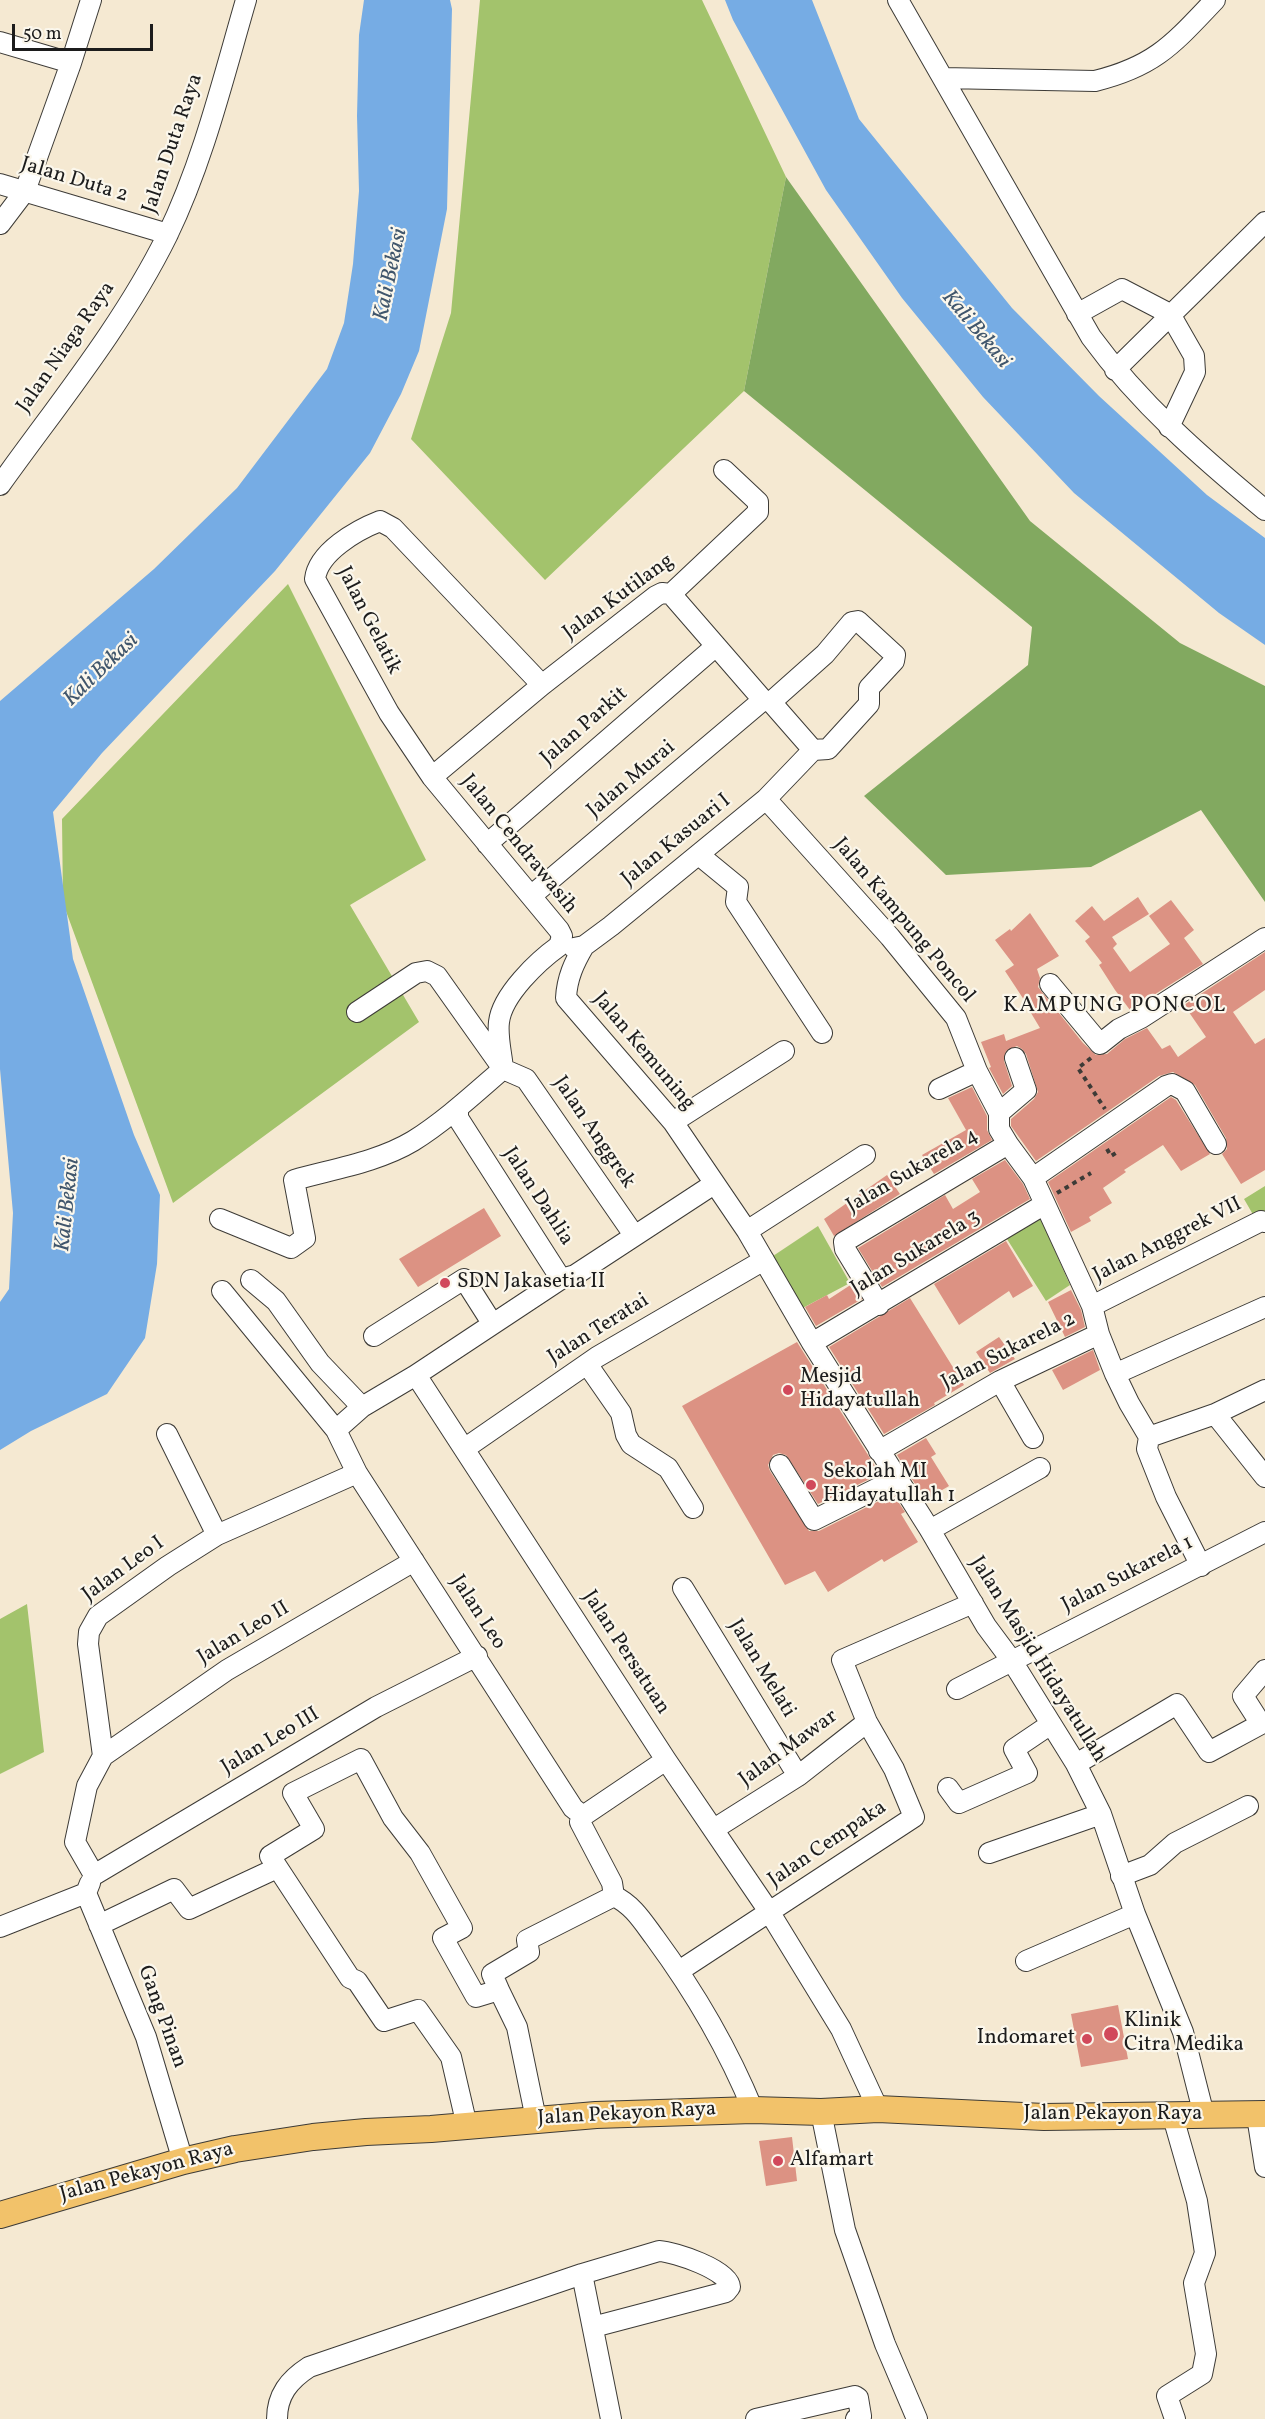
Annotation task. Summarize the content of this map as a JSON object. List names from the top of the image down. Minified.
{"streets":{"main road":["Jalan Pekayon Raya"],"street":["Jalan Duta Raya","Jalan Duta 2","Jalan Niaga Raya","Jalan Kutilang","Jalan Gelatik","Jalan Parkit","Jalan Murai","Jalan Kasuari I","Jalan Cendrawasih","Jalan Kampung Poncol","Jalan Kemuning","Jalan Anggrek","Jalan Sukarela 4","Jalan Dahlia","Jalan Anggrek VII","Jalan Sukarela 3","Jalan Teratai","Jalan Sukarela 2","Jalan Leo I","Jalan Sukarela 1","Jalan Leo","Jalan Leo II","Jalan Persatuan","Jalan Masjid Hidayatullah","Jalan Melati","Jalan Leo III","Jalan Mawar","Jalan Cempaka","Gang Pinan"]},"crossings":[["Jalan Duta Raya","Jalan Duta 2"],["Jalan Duta Raya","Jalan Niaga Raya"],["Jalan Duta 2","Jalan Niaga Raya"],["Jalan Kutilang","Jalan Gelatik"],["Jalan Kutilang","Jalan Cendrawasih"],["Jalan Gelatik","Jalan Cendrawasih"],["Jalan Parkit","Jalan Cendrawasih"],["Jalan Murai","Jalan Kasuari I"],["Jalan Murai","Jalan Cendrawasih"],["Jalan Kasuari I","Jalan Kampung Poncol"],["Jalan Kasuari I","Jalan Kemuning"],["Jalan Kampung Poncol","Jalan Sukarela 4"],["Jalan Kampung Poncol","Jalan Anggrek VII"],["Jalan Kampung Poncol","Jalan Sukarela 3"],["Jalan Kampung Poncol","Jalan Sukarela 2"],["Jalan Kampung Poncol","Jalan Sukarela 1"],["Jalan Kemuning","Jalan Dahlia"],["Jalan Kemuning","Jalan Masjid Hidayatullah"],["Jalan Anggrek","Jalan Dahlia"],["Jalan Sukarela 4","Jalan Sukarela 3"],["Jalan Sukarela 3","Jalan Masjid Hidayatullah"],["Jalan Teratai","Jalan Persatuan"],["Jalan Teratai","Jalan Masjid Hidayatullah"],["Jalan Sukarela 2","Jalan Masjid Hidayatullah"],["Jalan Leo I","Jalan Leo"],["Jalan Leo I","Jalan Leo II"],["Jalan Sukarela 1","Jalan Masjid Hidayatullah"],["Jalan Leo","Jalan Leo II"],["Jalan Leo","Jalan Leo III"],["Jalan Persatuan","Jalan Mawar"],["Jalan Persatuan","Jalan Cempaka"],["Jalan Persatuan","Jalan Pekayon Raya"],["Jalan Masjid Hidayatullah","Jalan Mawar"],["Jalan Masjid Hidayatullah","Jalan Pekayon Raya"],["Jalan Melati","Jalan Mawar"],["Jalan Leo III","Gang Pinan"],["Jalan Mawar","Jalan Cempaka"],["Gang Pinan","Jalan Pekayon Raya"]],"districts":["KAMPUNG PONCOL"],"water":["Kali Bekasi"],"places":["SDN Jakasetia II","Mesjid Hidayatullah","Sekolah MI Hidayatullah 1","Klinik Citra Medika","Indomaret","Alfamart"],"scale_bar":"50 m"}
